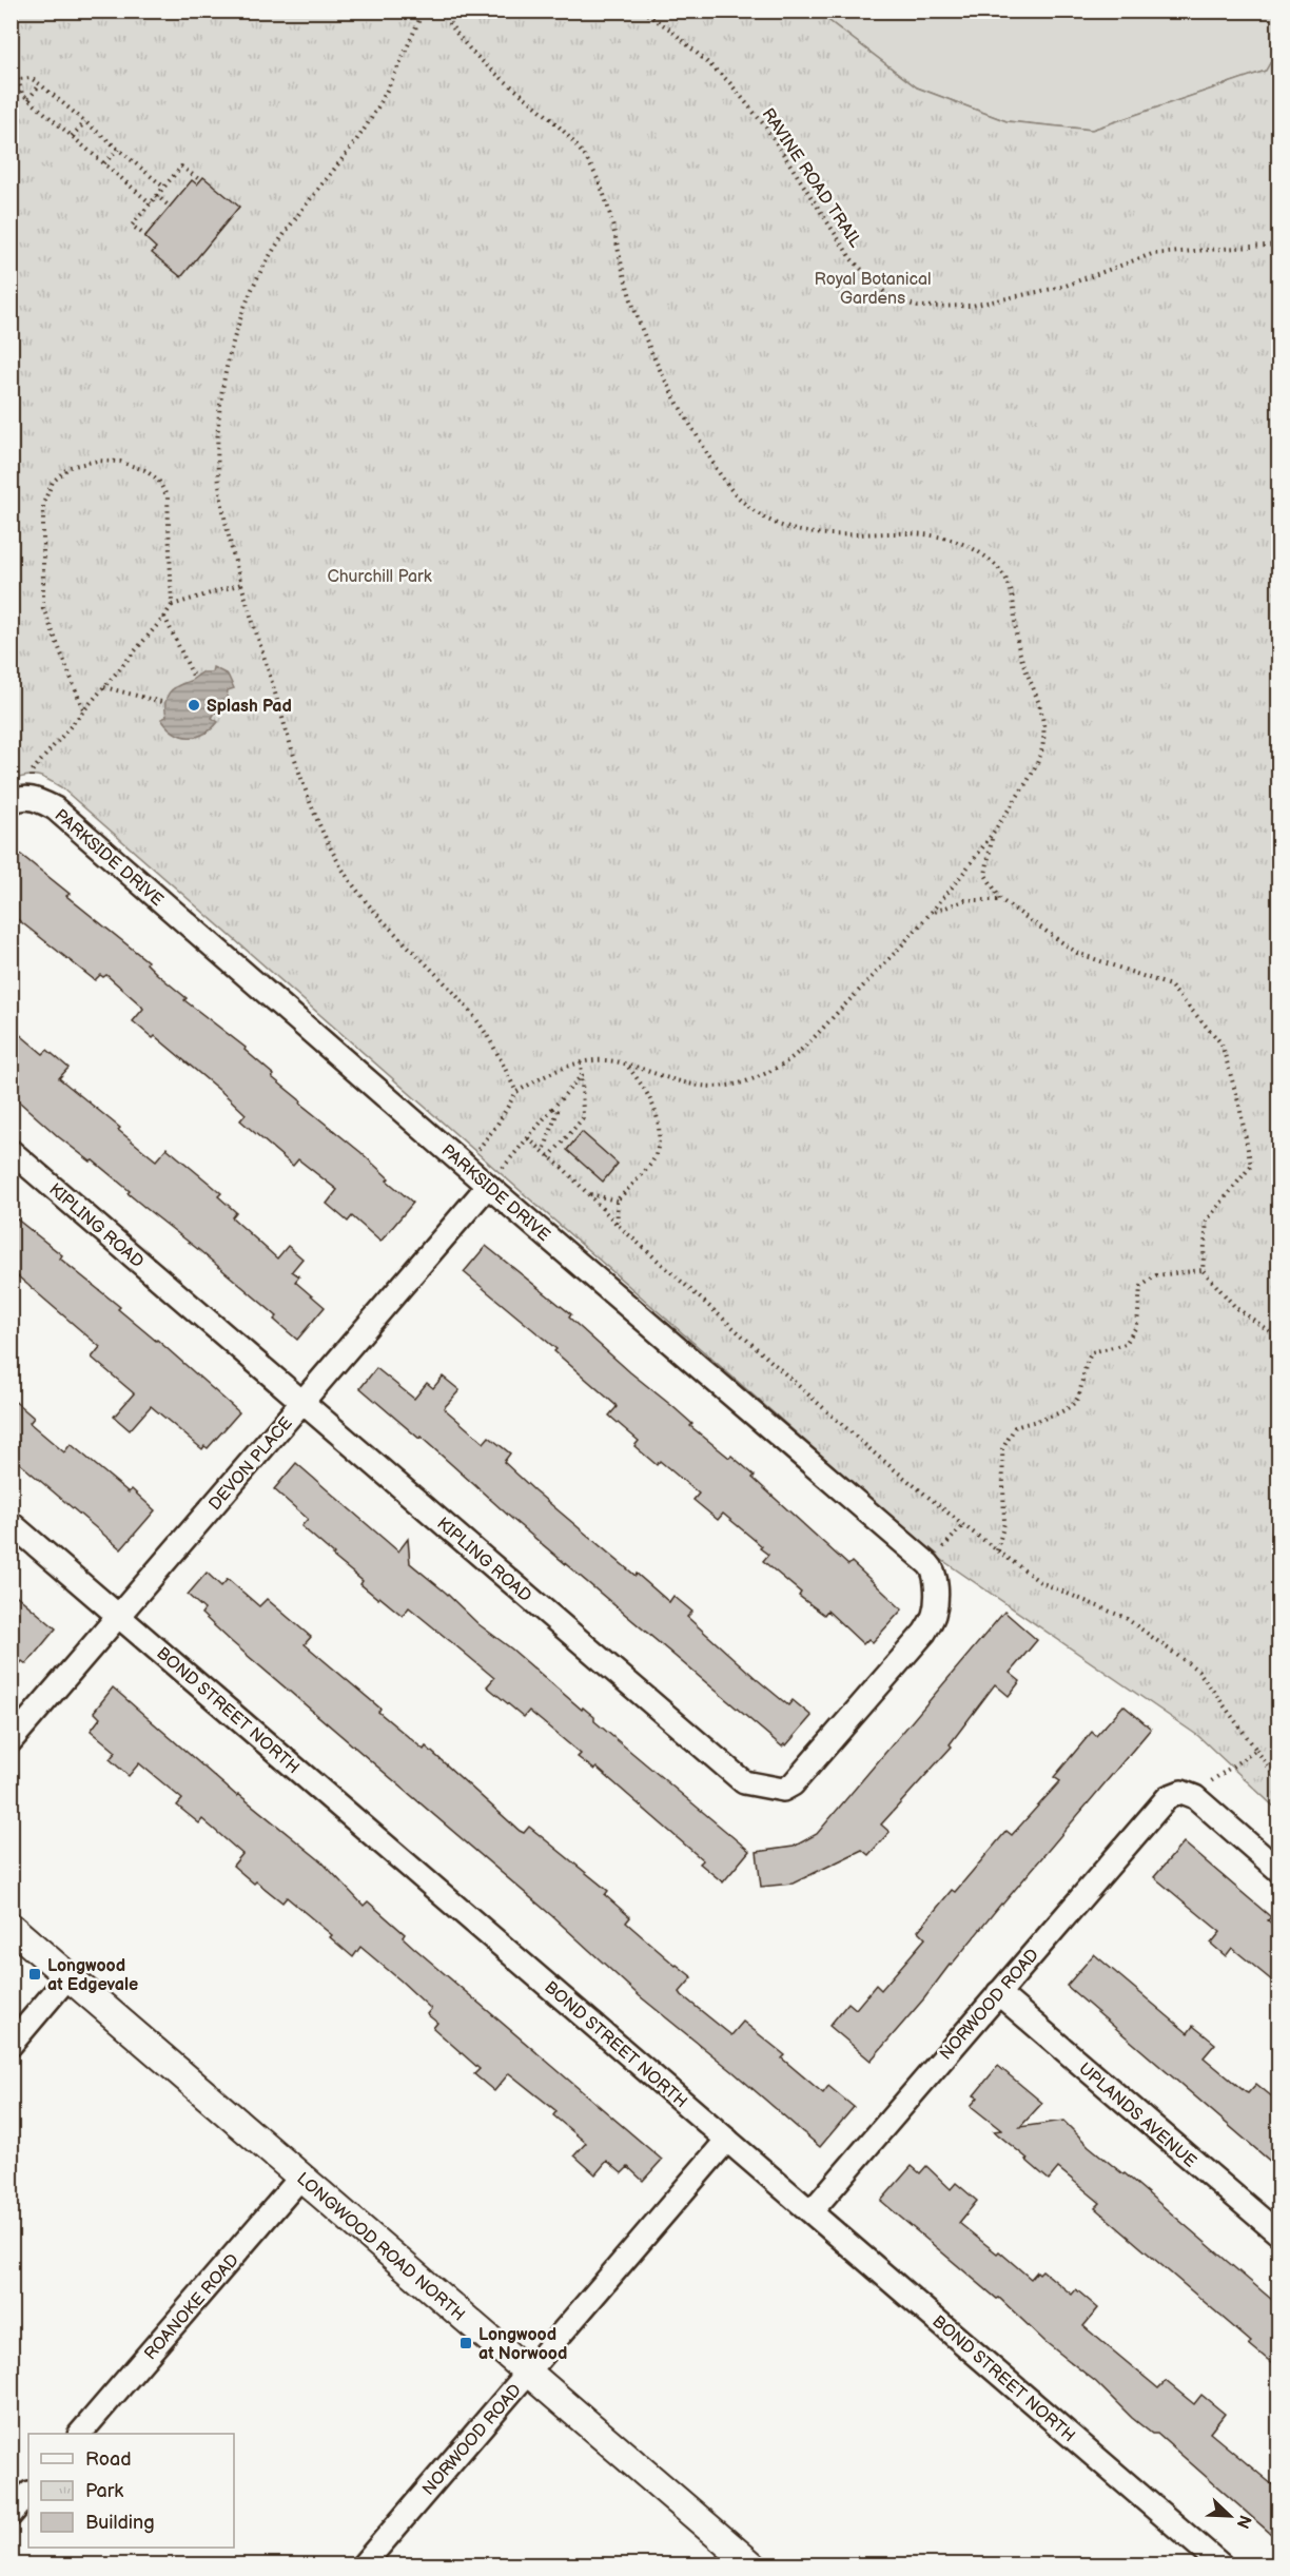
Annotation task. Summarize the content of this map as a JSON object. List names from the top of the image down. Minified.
{"streets":{"street":["PARKSIDE DRIVE","KIPLING ROAD","DEVON PLACE","BOND STREET NORTH","NORWOOD ROAD","UPLANDS AVENUE","LONGWOOD ROAD NORTH","ROANOKE ROAD"],"path":["RAVINE ROAD TRAIL"]},"crossings":[["PARKSIDE DRIVE","KIPLING ROAD"],["PARKSIDE DRIVE","DEVON PLACE"],["KIPLING ROAD","DEVON PLACE"],["DEVON PLACE","BOND STREET NORTH"],["BOND STREET NORTH","NORWOOD ROAD"],["NORWOOD ROAD","UPLANDS AVENUE"],["NORWOOD ROAD","LONGWOOD ROAD NORTH"],["LONGWOOD ROAD NORTH","ROANOKE ROAD"]],"parks":["Royal Botanical Gardens","Churchill Park"],"places":{"other":["Splash Pad"],"transit":["Longwood at Edgevale","Longwood at Norwood"]},"legend":["Road","Park","Building"],"north":"bottom right"}
